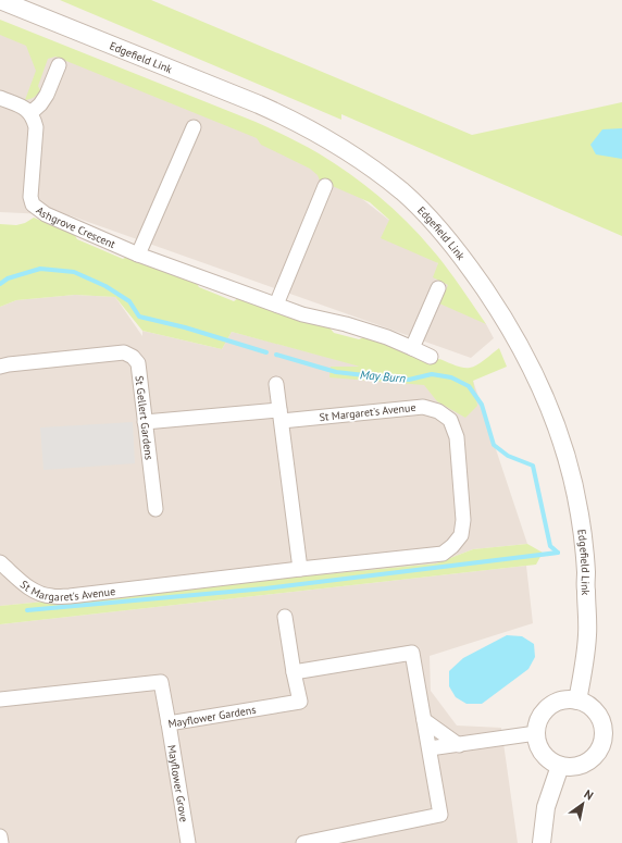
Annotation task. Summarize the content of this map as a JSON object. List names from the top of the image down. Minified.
{"streets":{"street":["Edgefield Link","Ashgrove Crescent","St Margaret's Avenue","St Gellert Gardens","Mayflower Gardens","Mayflower Grove"]},"crossings":[["St Margaret's Avenue","St Gellert Gardens"],["Mayflower Gardens","Mayflower Grove"]],"water":["May Burn"],"north":"top right"}
